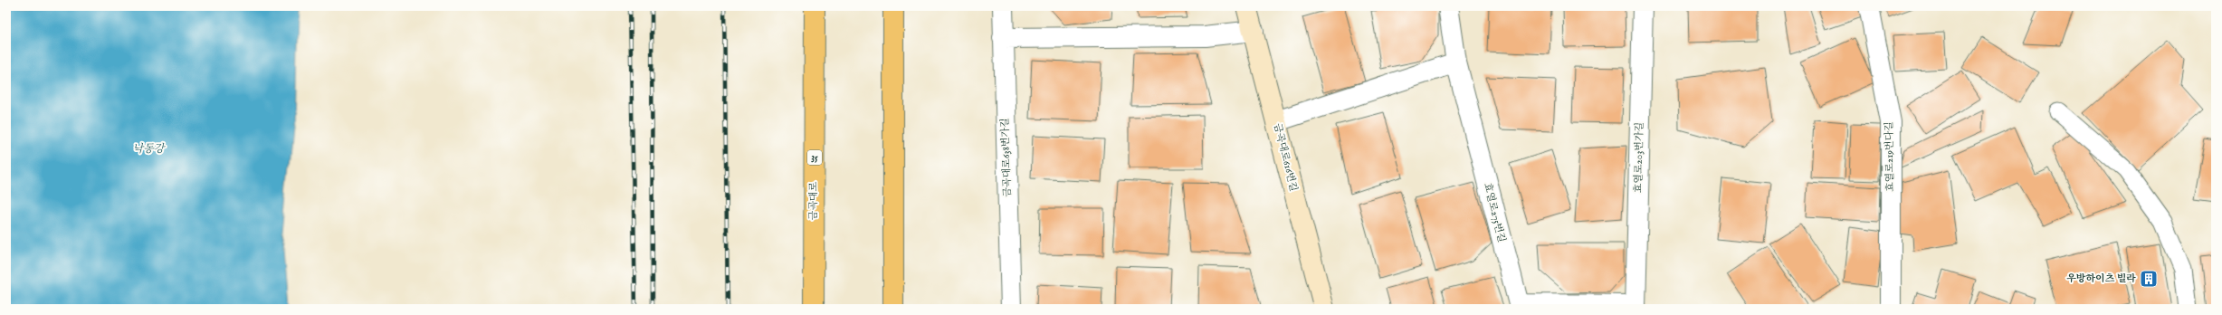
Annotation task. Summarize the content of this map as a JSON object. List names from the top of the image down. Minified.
{"streets":{"main road":["35","금곡대로"],"street":["효열로219번다길","금곡대로638번가길","금곡대로616번길","효열로203번가길","효열로275번길"]},"crossings":[["효열로203번가길","효열로275번길"]],"water":["낙동강"],"places":{"building":["우방하이츠 빌라"]}}
